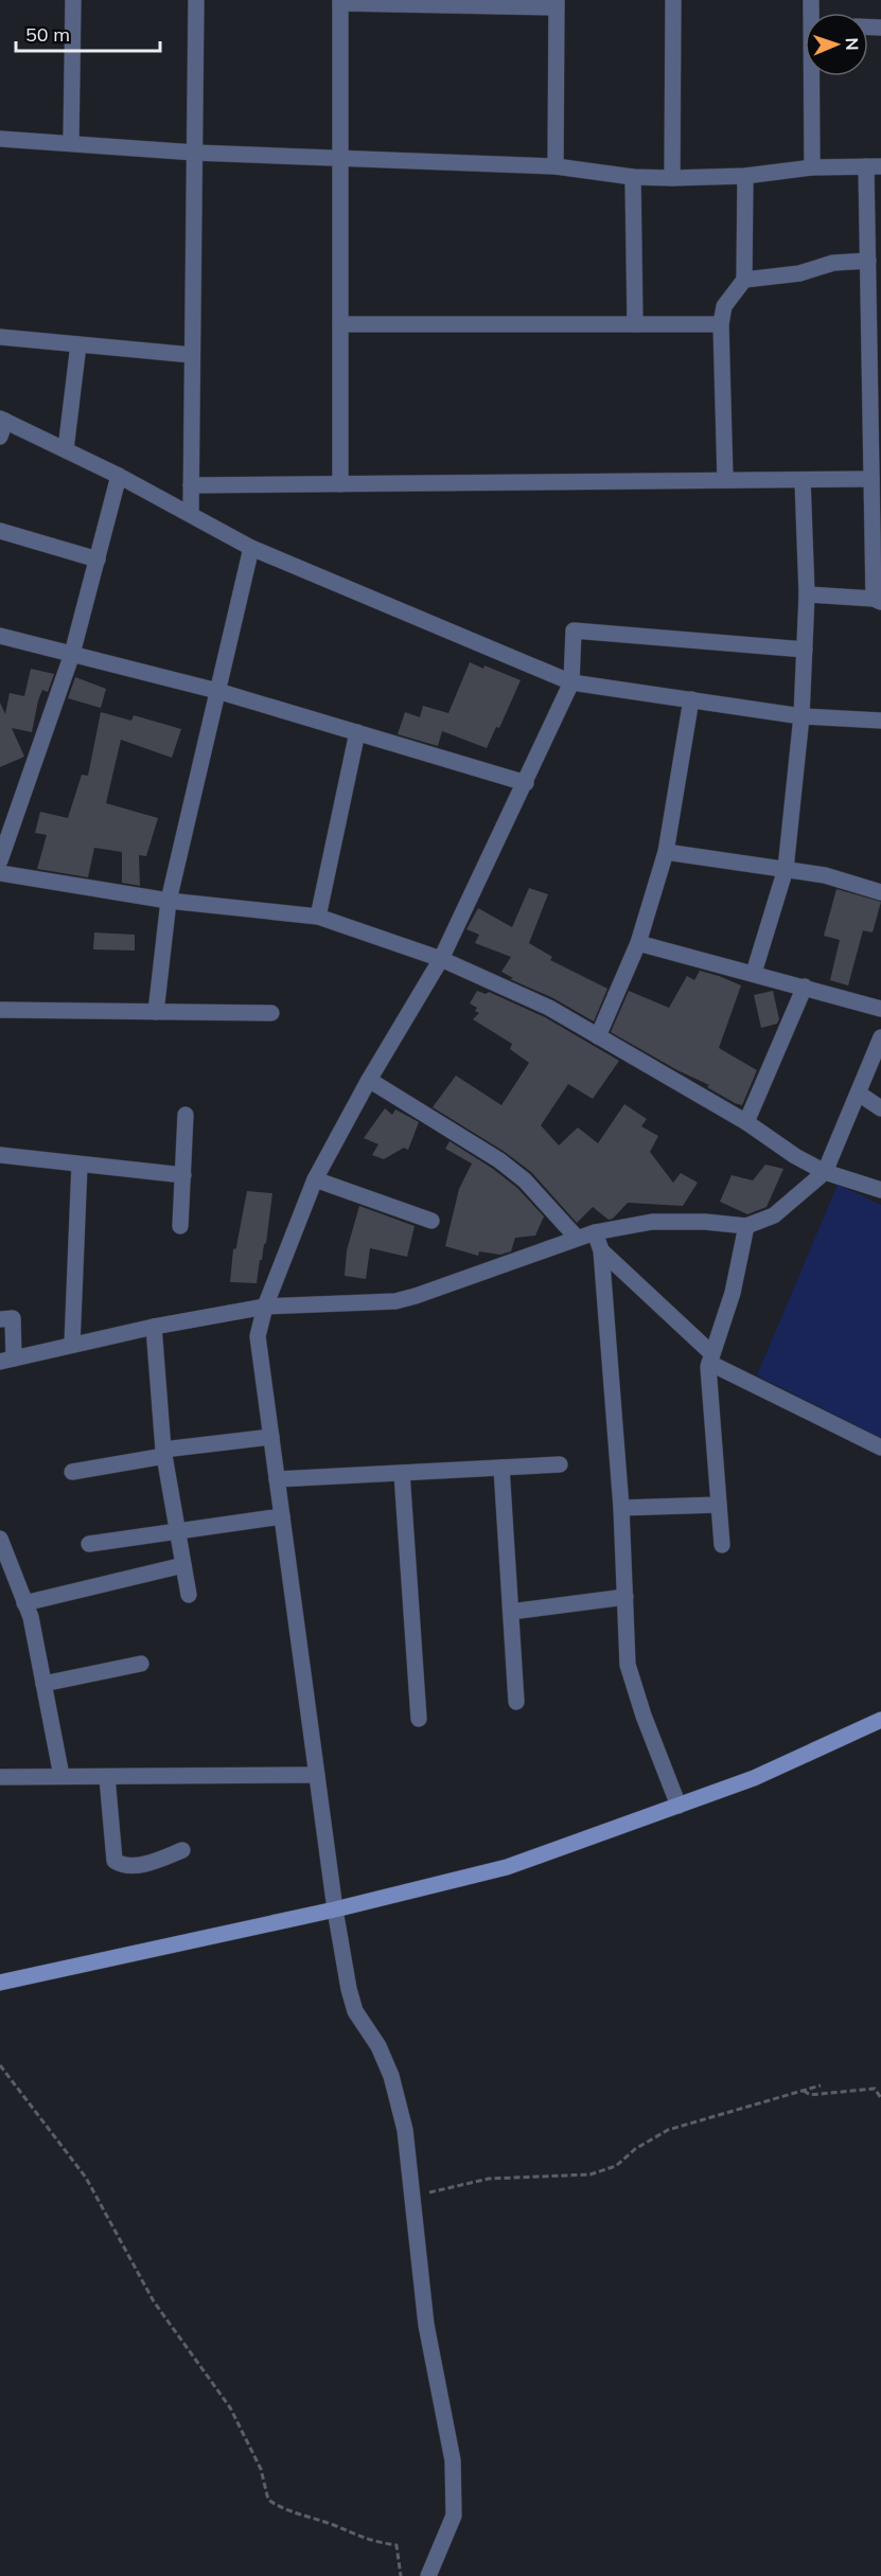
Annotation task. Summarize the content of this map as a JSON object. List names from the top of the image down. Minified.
{"scale_bar":"50 m","north":"right"}
